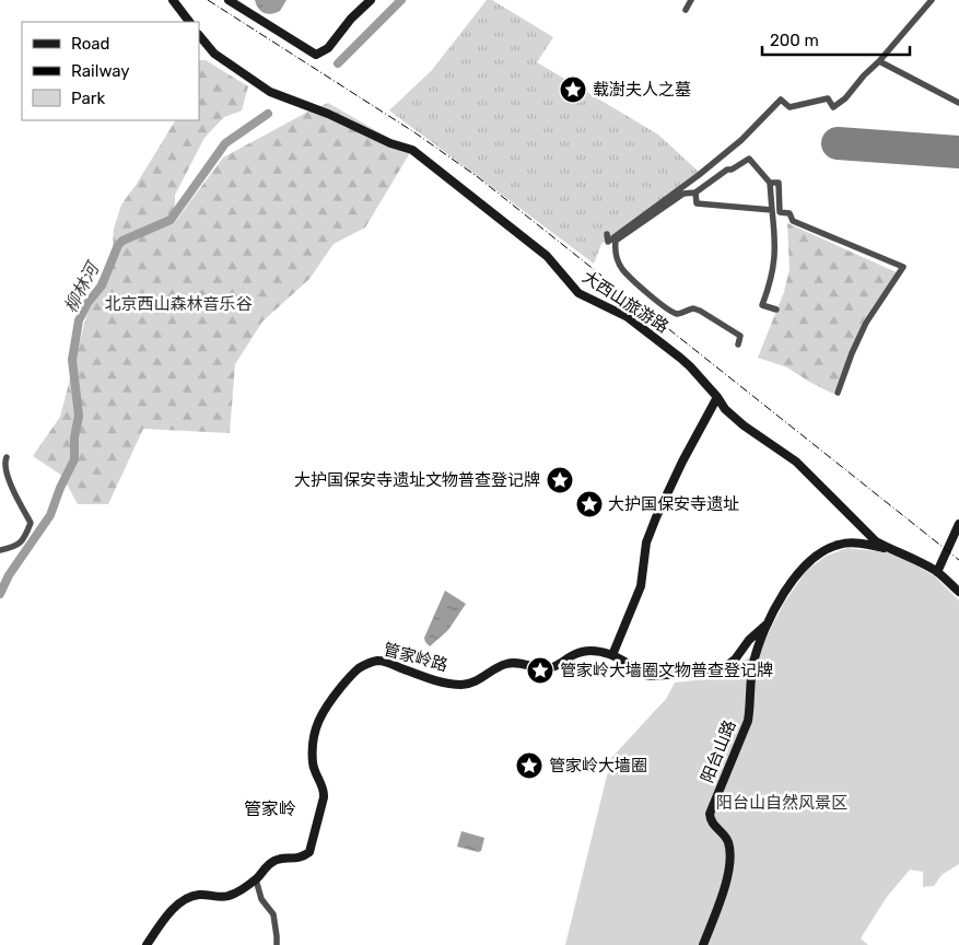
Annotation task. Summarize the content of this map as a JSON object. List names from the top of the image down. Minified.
{"streets":{"street":["大西山旅游路","管家岭路","阳台山路"]},"crossings":[["大西山旅游路","阳台山路"],["管家岭路","阳台山路"]],"districts":["管家岭"],"water":["柳林河"],"parks":["北京西山森林音乐谷","阳台山自然风景区"],"places":{"place":["载澍夫人之墓","大护国保安寺遗址文物普查登记牌","大护国保安寺遗址","管家岭大墙圈文物普查登记牌","管家岭大墙圈"]},"legend":["Road","Railway","Park"],"scale_bar":"200 m"}
